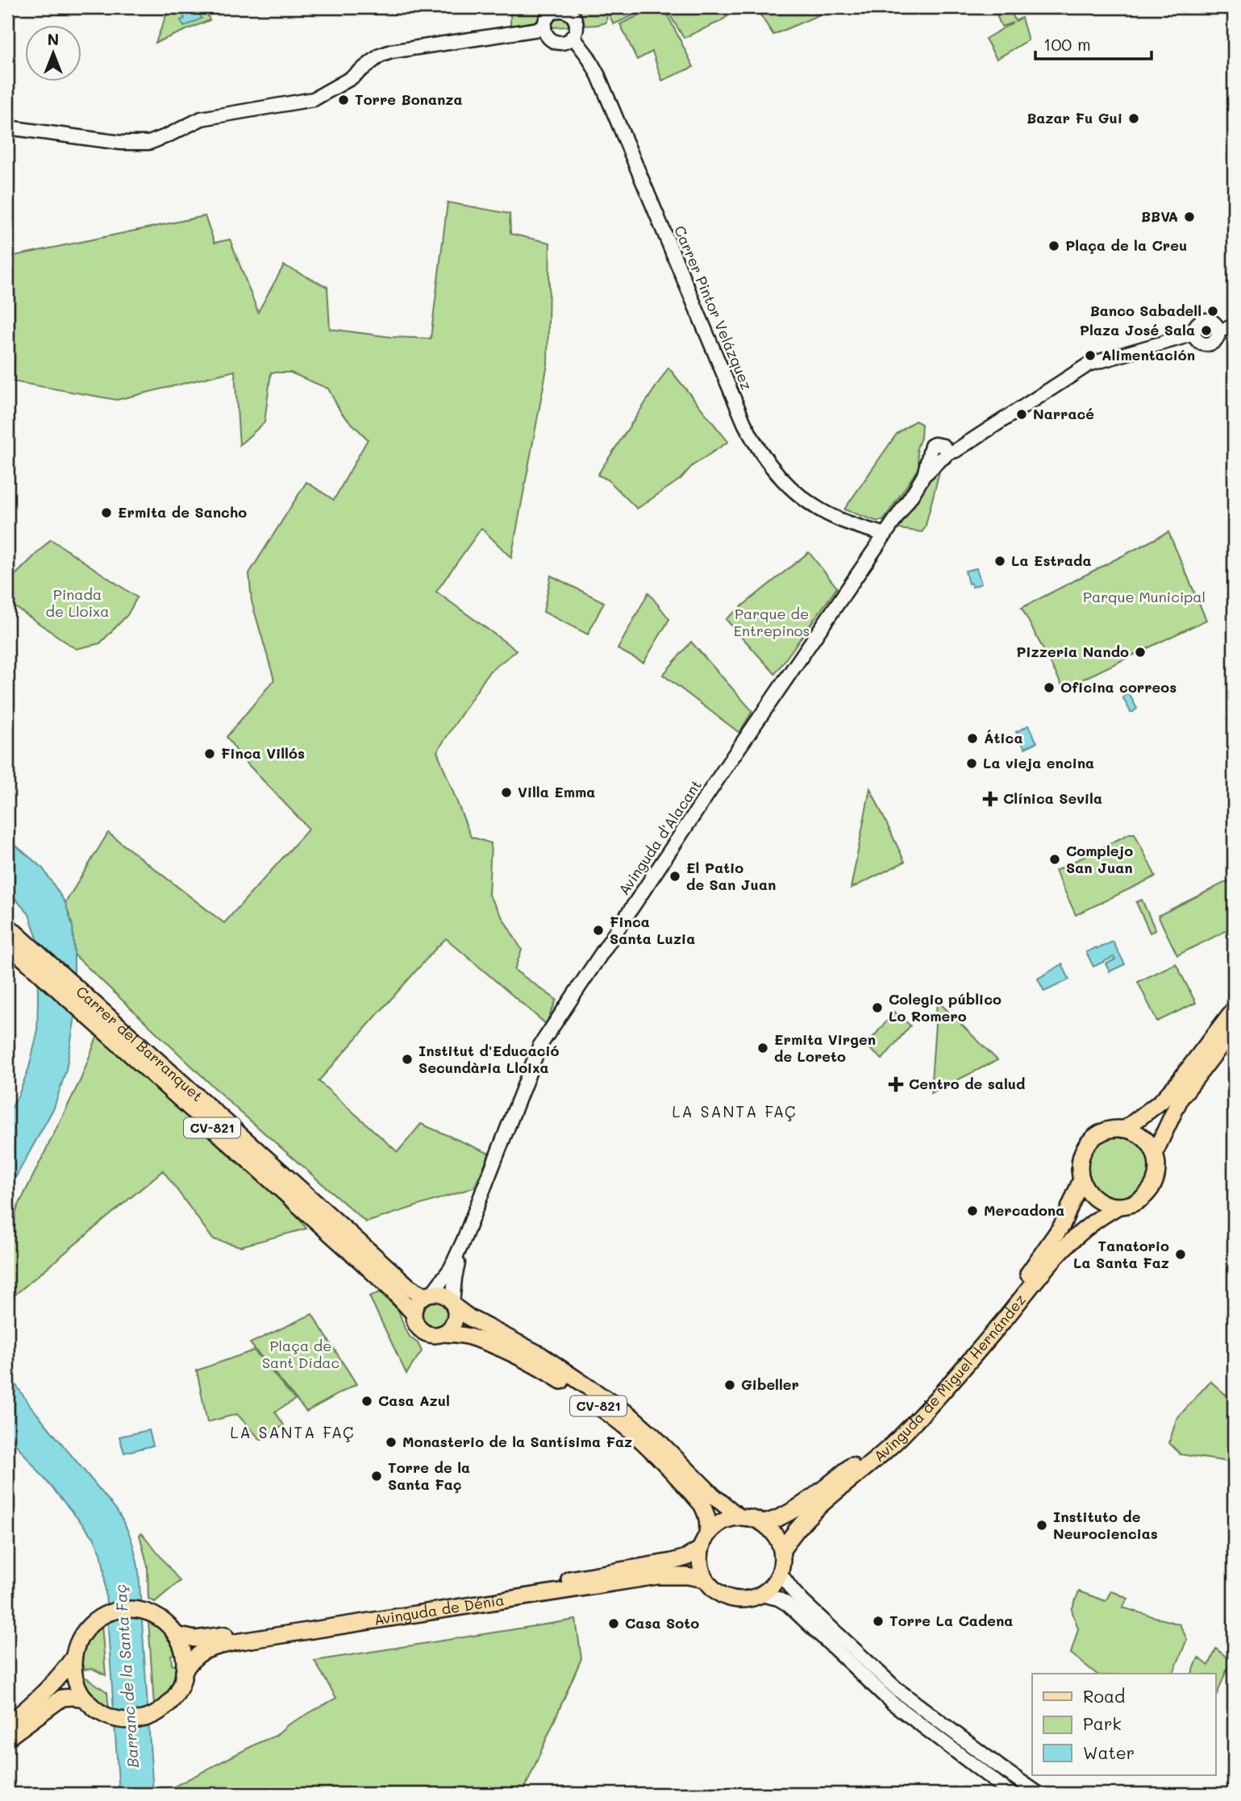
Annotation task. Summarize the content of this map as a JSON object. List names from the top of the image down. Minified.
{"streets":{"main road":["Carrer del Barranquet","CV-821","Avinguda de Miguel Hernández","Avinguda de Dénia"],"street":["Carrer Pintor Velázquez","Avinguda d'Alacant"]},"crossings":[["Carrer Pintor Velázquez","Avinguda d'Alacant"],["Avinguda d'Alacant","Carrer del Barranquet"],["Avinguda d'Alacant","CV-821"],["Carrer del Barranquet","CV-821"],["CV-821","Avinguda de Miguel Hernández"],["CV-821","Avinguda de Dénia"],["Avinguda de Miguel Hernández","Avinguda de Dénia"]],"districts":["LA SANTA FAÇ","LA SANTA FAÇ"],"water":["Barranc de la Santa Faç"],"parks":["Pinada de Lloixa","Parque Municipal","Parque de Entrepinos","Plaça de Sant Dídac"],"places":{"other":["Torre Bonanza","Bazar Fu Gui","BBVA","Plaça de la Creu","Banco Sabadell","Plaza José Sala","Alimentación","Narracé","Ermita de Sancho","La Estrada","Pizzeria Nando","Oficina correos","Ática","Finca Villós","La vieja encina","Villa Emma","Complejo San Juan","El Patio de San Juan","Finca Santa Luzia","Colegio público Lo Romero","Ermita Virgen de Loreto","Institut d'Educació Secundària Lloixa","Mercadona","Tanatorio La Santa Faz","Gibeller","Casa Azul","Monasterio de la Santísima Faz","Torre de la Santa Faç","Instituto de Neurociencias","Torre La Cadena","Casa Soto"],"health":["Clínica Sevila","Centro de salud"]},"legend":["Road","Park","Water"],"scale_bar":"100 m","north":"top"}
